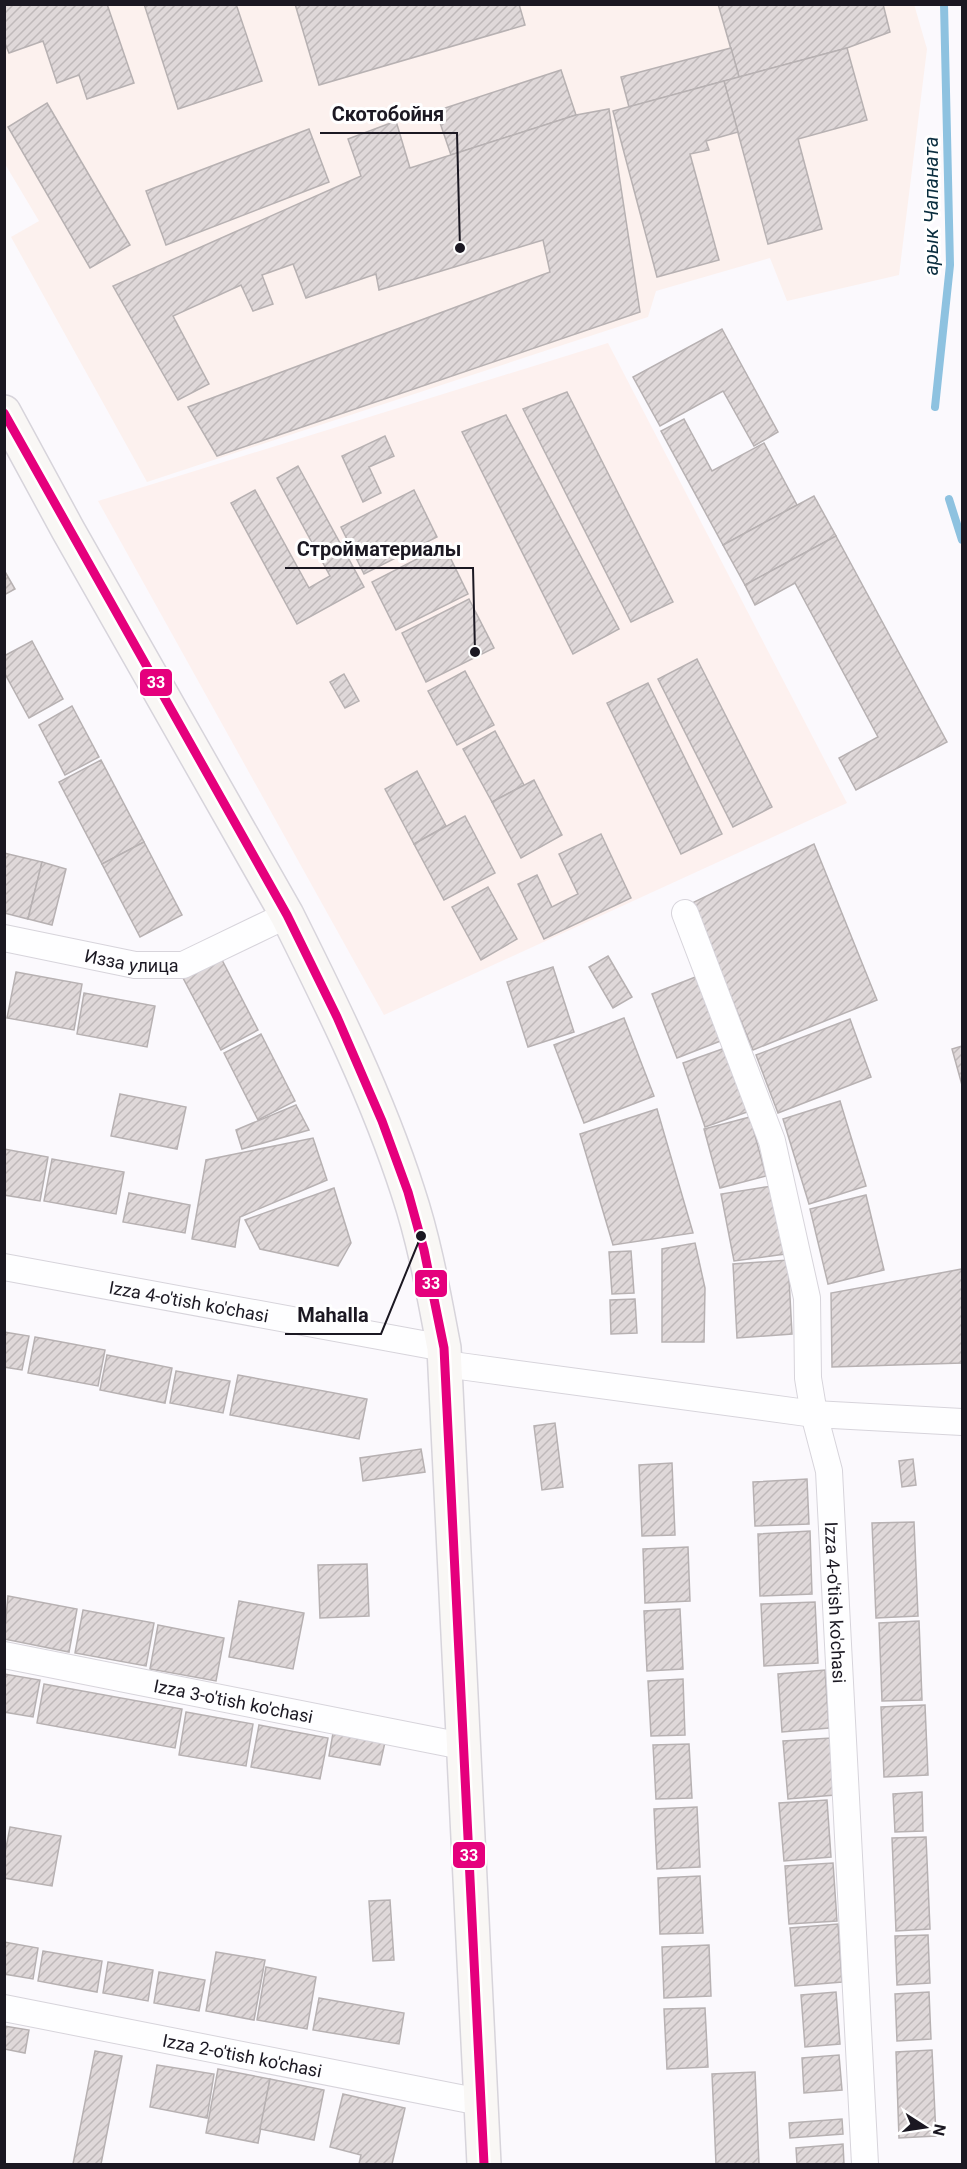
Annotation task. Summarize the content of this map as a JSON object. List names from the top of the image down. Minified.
{"streets":{"street":["Изза улица","Izza 4-o'tish ko'chasi","Izza 3-o'tish ko'chasi","Izza 2-o'tish ko'chasi"]},"water":["арык Чапаната"],"places":["Скотобойня","Стройматериалы","Mahalla"],"lines":["transit line 33"],"north":"right"}
